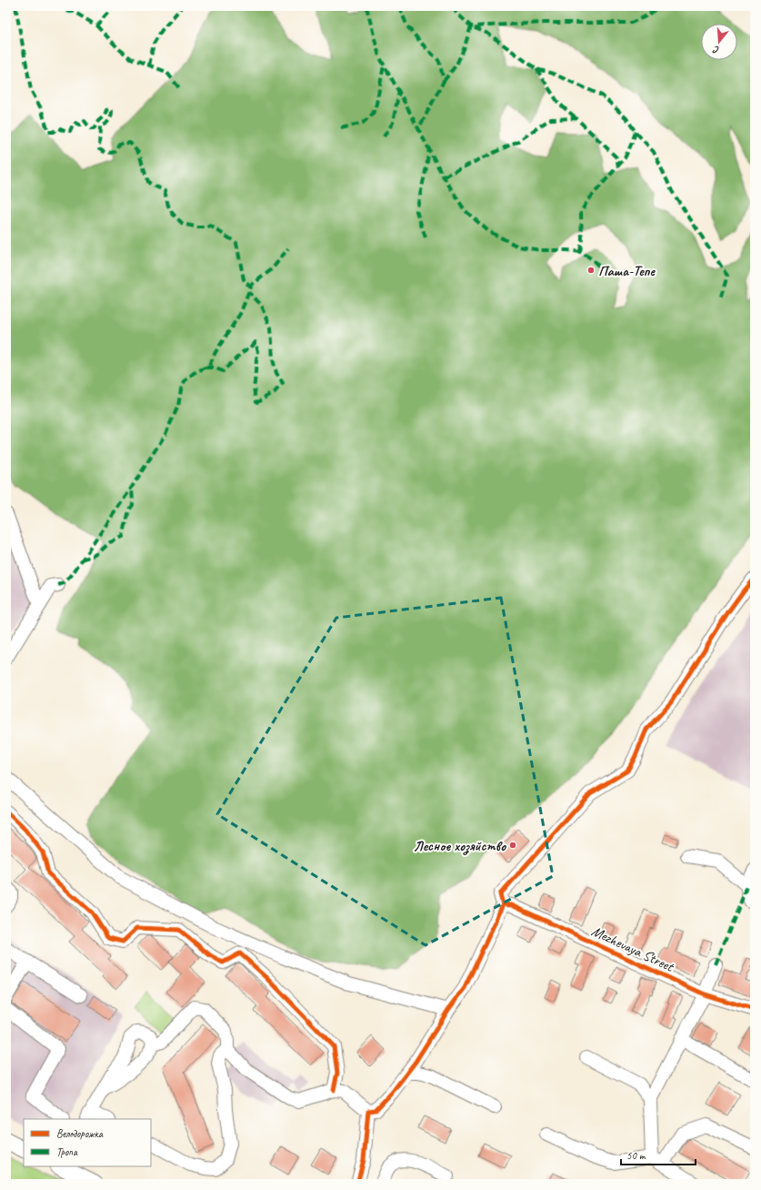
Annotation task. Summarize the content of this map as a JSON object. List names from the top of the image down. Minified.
{"streets":{"street":["Mezhevaya Street"]},"places":["Паша-Тепе","Лесное хозяйство"],"legend":["Велодорожка","Тропа"],"scale_bar":"50 m","north":"bottom"}
